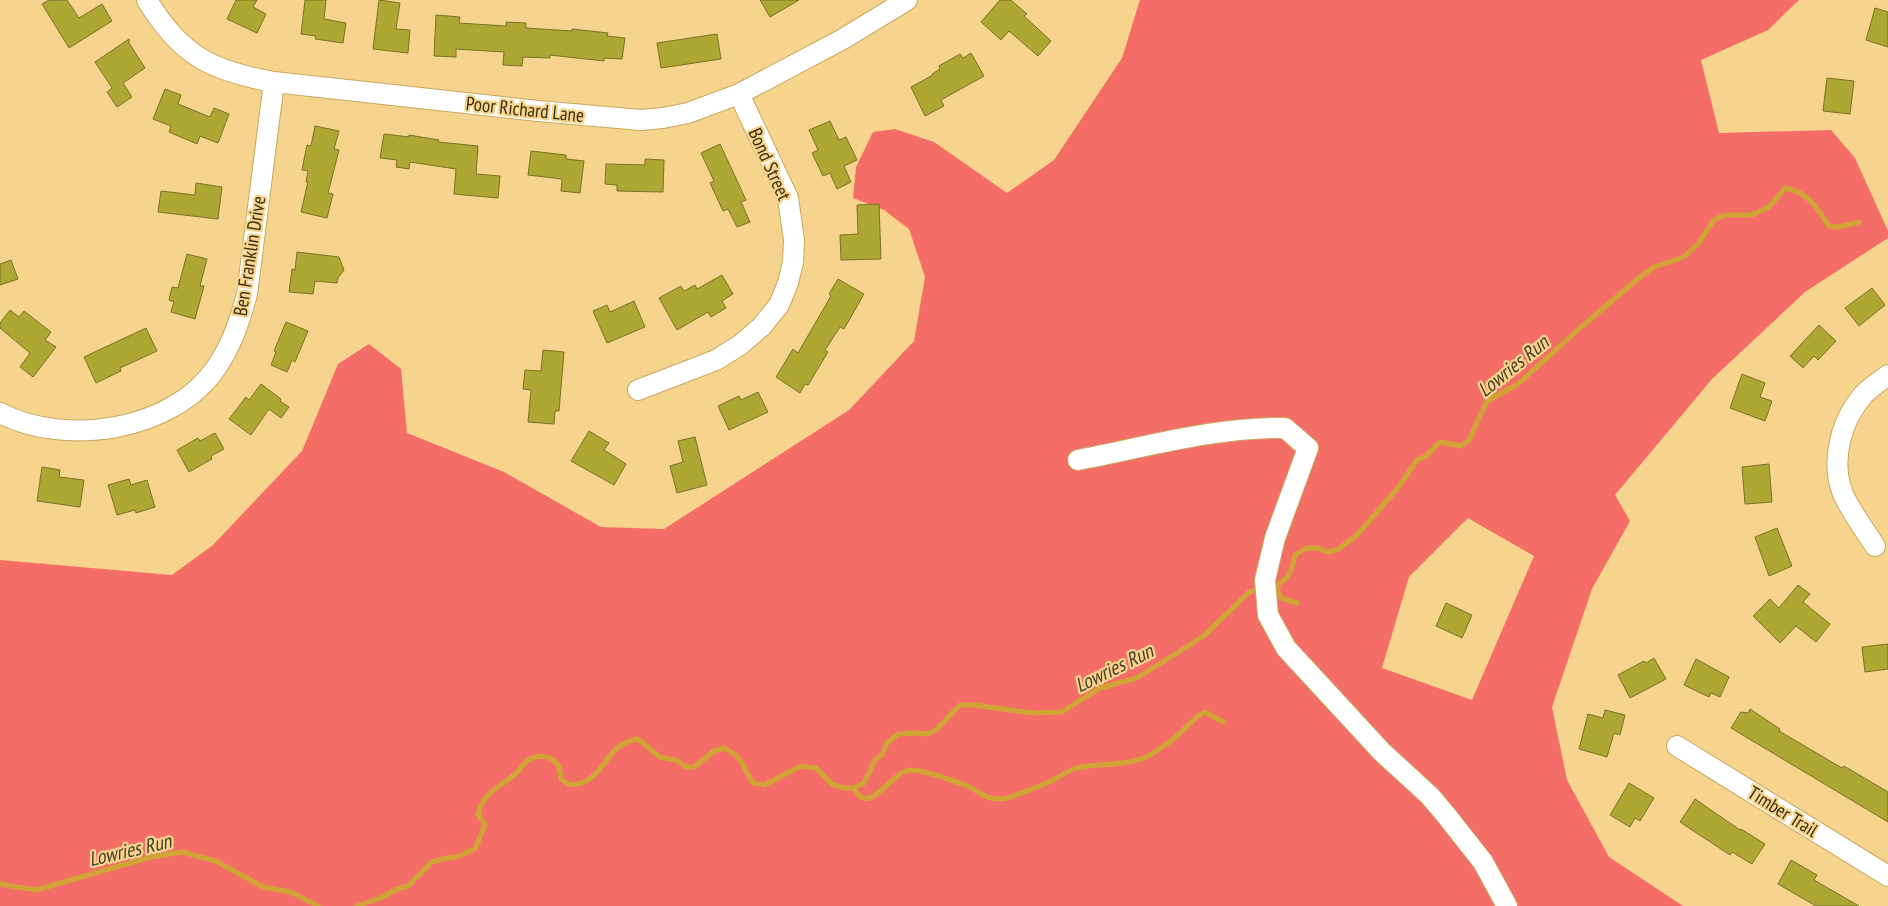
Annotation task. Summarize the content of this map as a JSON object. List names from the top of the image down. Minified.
{"streets":{"street":["Poor Richard Lane","Bond Street","Ben Franklin Drive","Timber Trail"]},"crossings":[["Poor Richard Lane","Bond Street"],["Poor Richard Lane","Ben Franklin Drive"]],"water":["Lowries Run"]}
